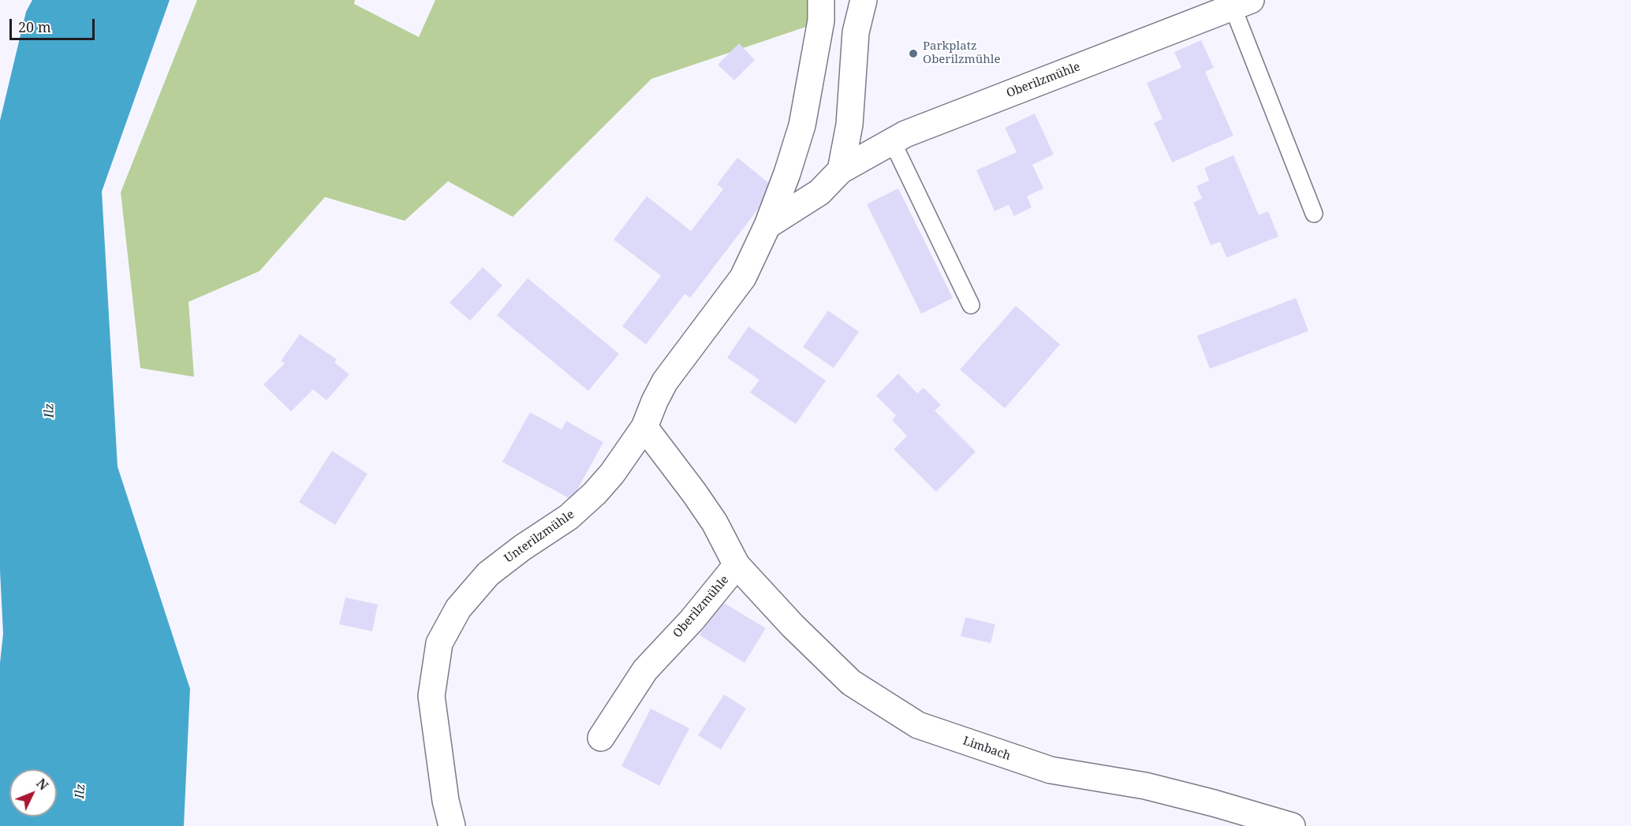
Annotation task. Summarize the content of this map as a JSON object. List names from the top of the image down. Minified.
{"streets":{"street":["Oberilzmühle","Unterilzmühle","Limbach"]},"crossings":[["Oberilzmühle","Unterilzmühle"],["Oberilzmühle","Limbach"]],"water":["Ilz"],"places":["Parkplatz Oberilzmühle"],"scale_bar":"20 m","north":"top right"}
